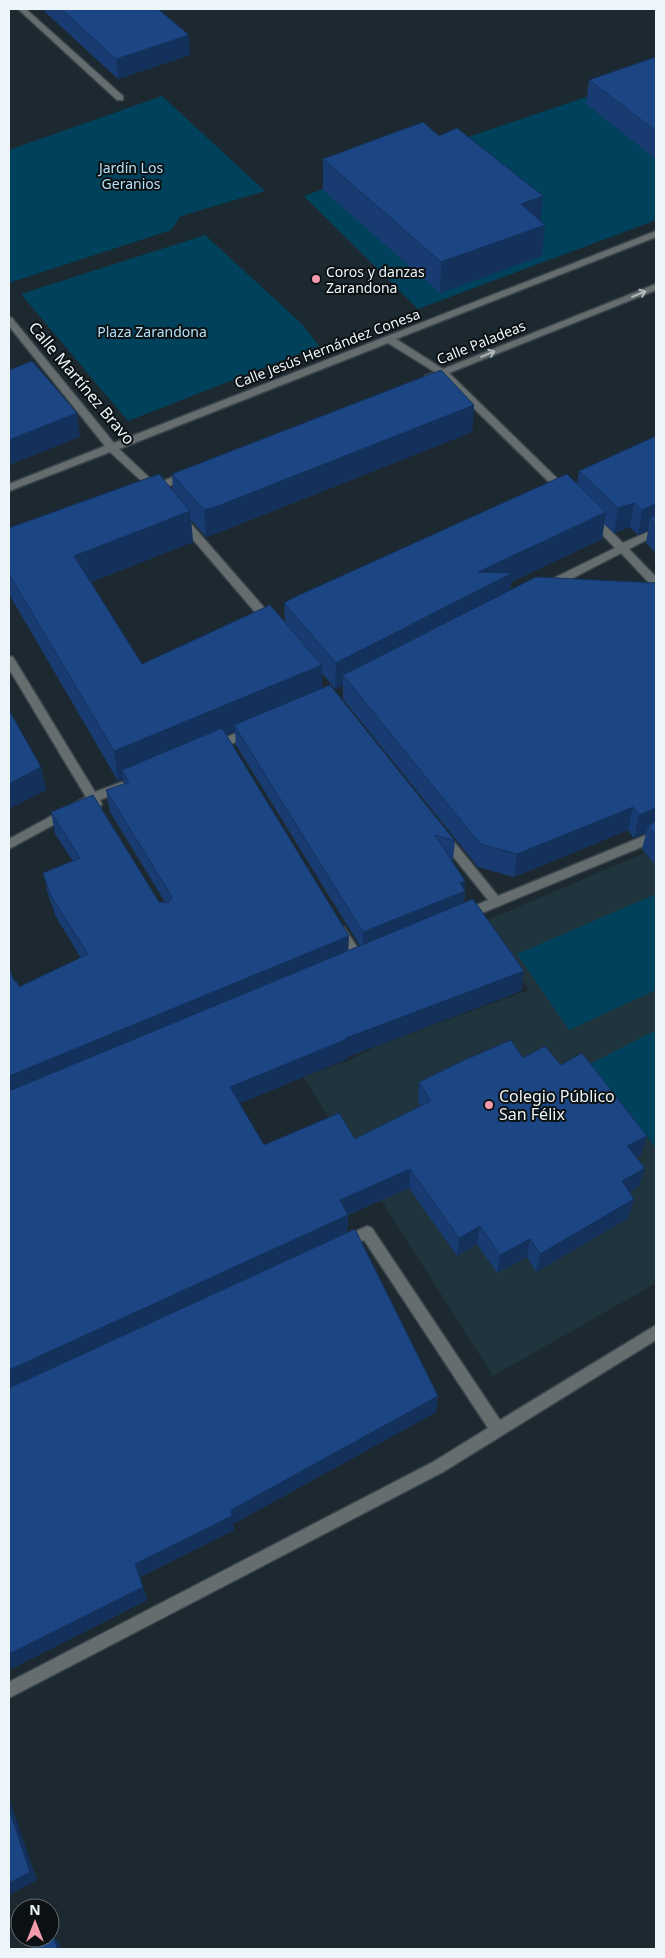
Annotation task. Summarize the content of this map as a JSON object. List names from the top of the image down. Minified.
{"streets":{"street":["Calle Paladeas","Calle Jesús Hernández Conesa","Calle Martínez Bravo"]},"crossings":[["Calle Jesús Hernández Conesa","Calle Martínez Bravo"]],"one_way":["Calle Paladeas"],"parks":["Jardín Los Geranios","Plaza Zarandona"],"places":["Coros y danzas Zarandona","Colegio Público San Félix"],"north":"top"}
